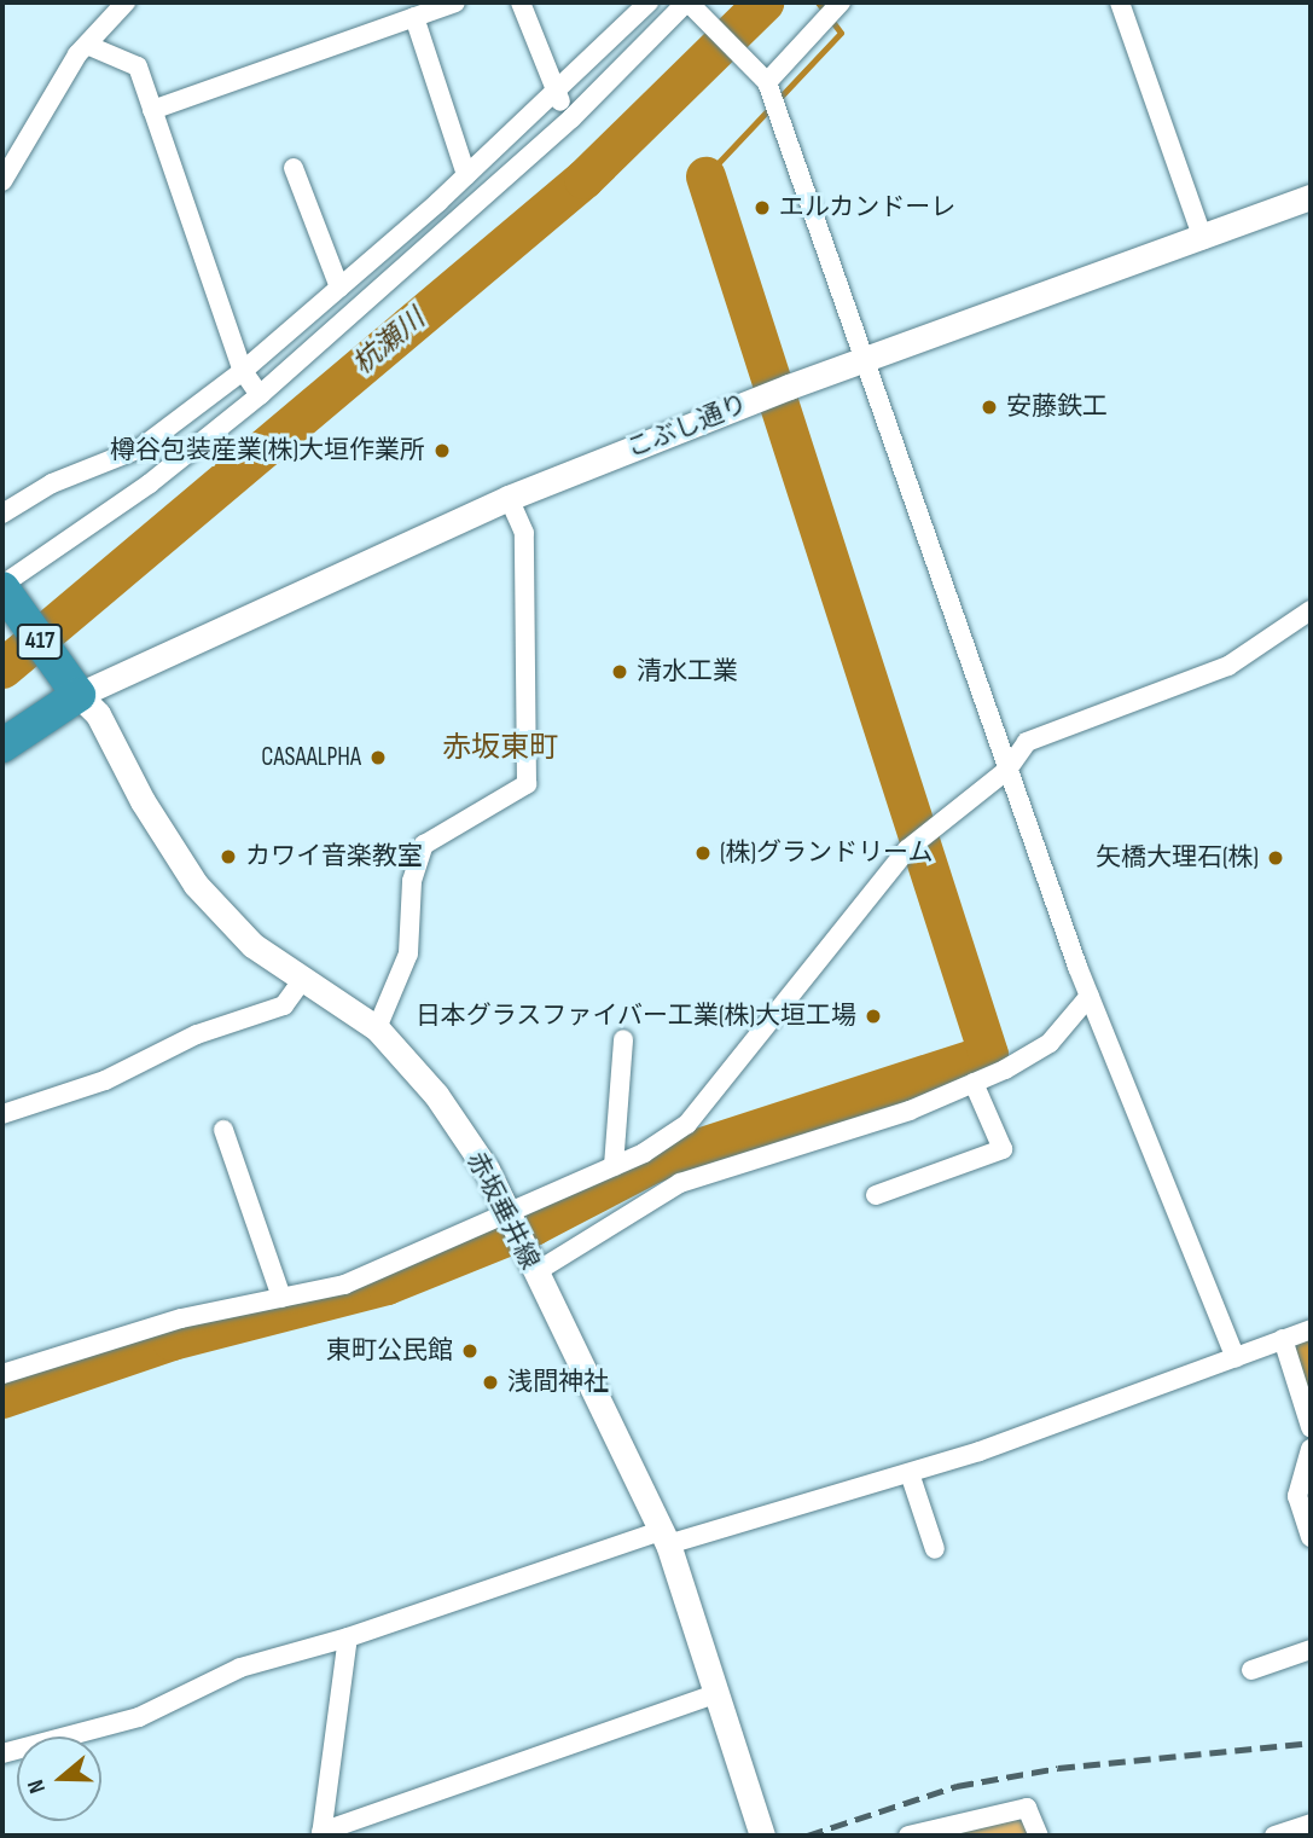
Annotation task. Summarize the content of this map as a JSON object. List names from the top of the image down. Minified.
{"streets":{"highway":["417"],"street":["こぶし通り","赤坂垂井線"]},"crossings":[["こぶし通り","417"],["こぶし通り","赤坂垂井線"],["417","赤坂垂井線"]],"districts":["赤坂東町"],"water":["杭瀬川"],"places":["エルカンドーレ","安藤鉄工","樽谷包装産業(株)大垣作業所","清水工業","CASAALPHA","(株)グランドリーム","カワイ音楽教室","矢橋大理石(株)","日本グラスファイバー工業(株)大垣工場","東町公民館","浅間神社"],"north":"left"}
